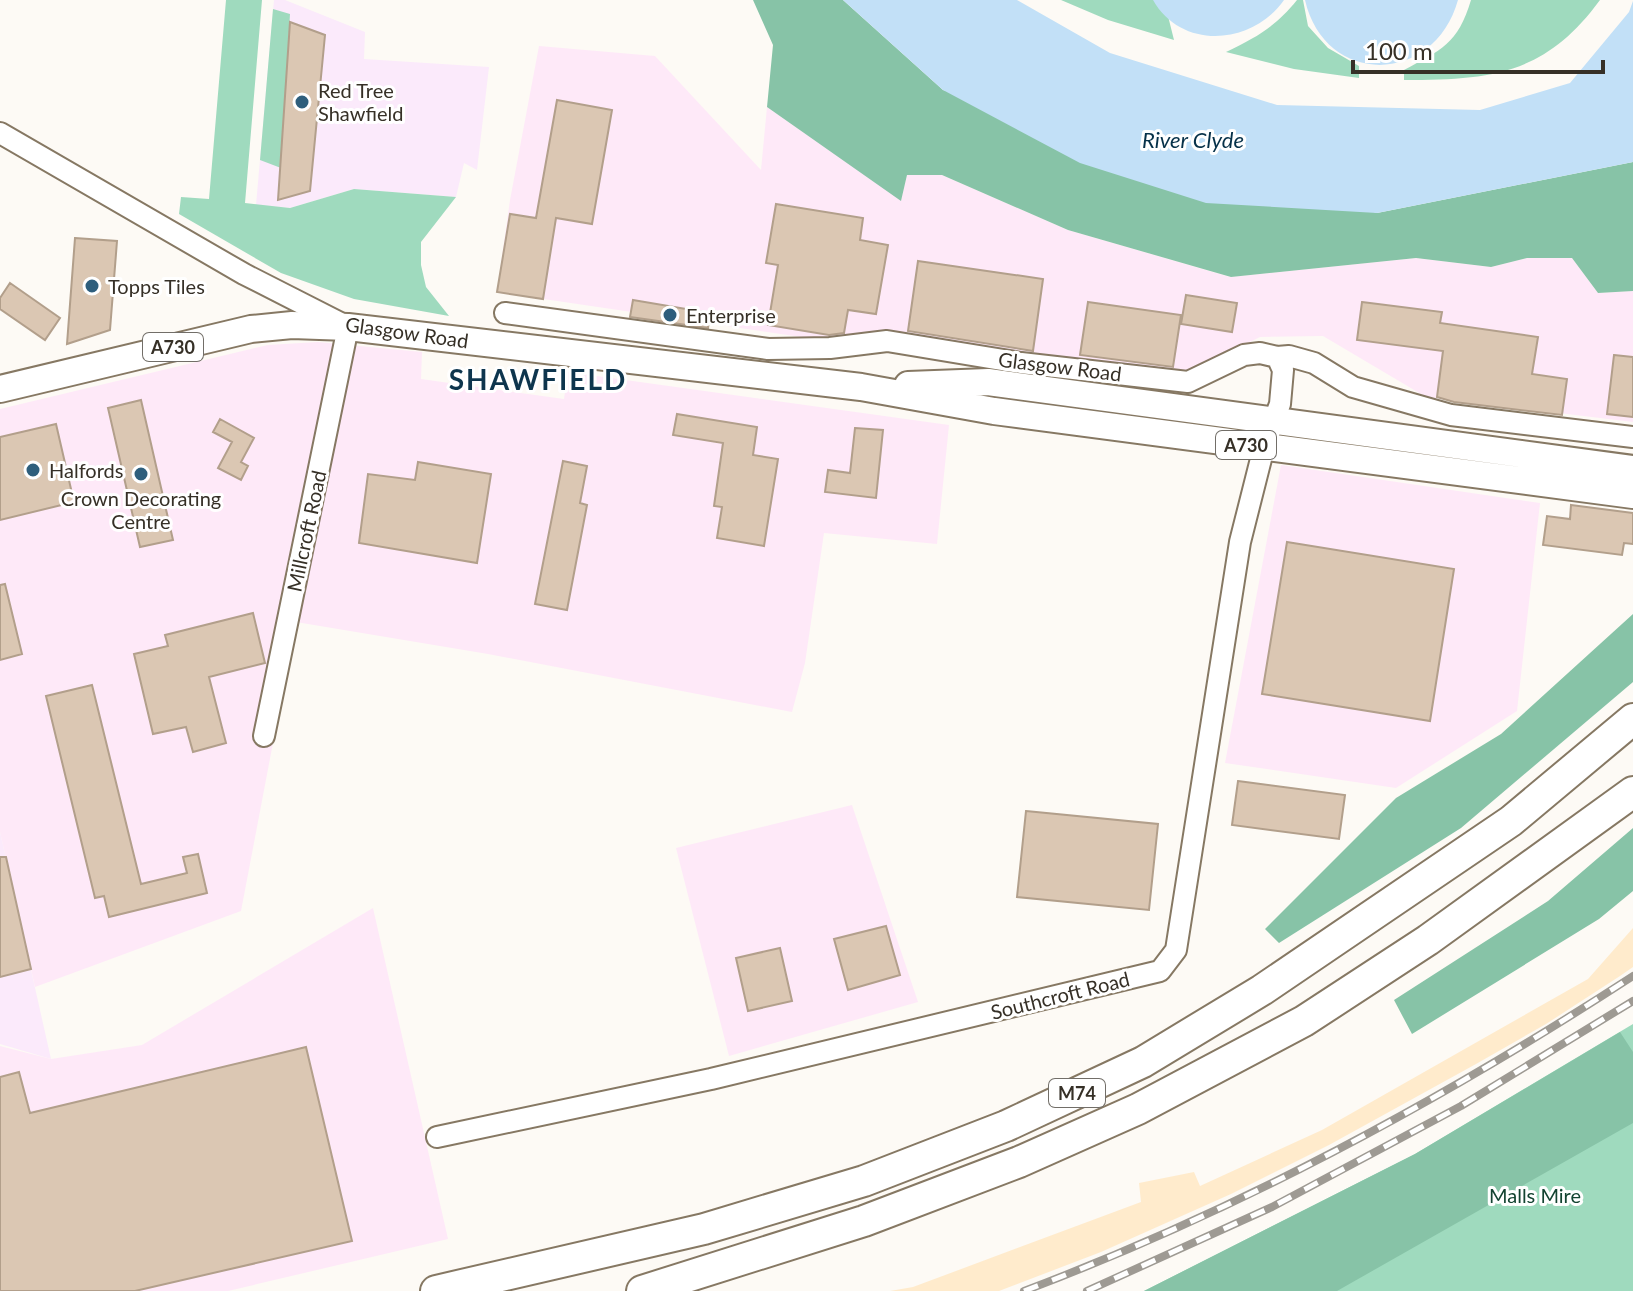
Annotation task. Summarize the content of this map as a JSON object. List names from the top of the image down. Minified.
{"streets":{"highway":["M74"],"main road":["Glasgow Road","A730"],"street":["Millcroft Road","Southcroft Road"]},"crossings":[["Glasgow Road","A730"],["Glasgow Road","Millcroft Road"],["Glasgow Road","Southcroft Road"],["A730","Millcroft Road"]],"districts":["SHAWFIELD"],"water":["River Clyde"],"parks":["Malls Mire"],"places":["Red Tree Shawfield","Topps Tiles","Enterprise","Halfords","Crown Decorating Centre"],"scale_bar":"100 m"}
